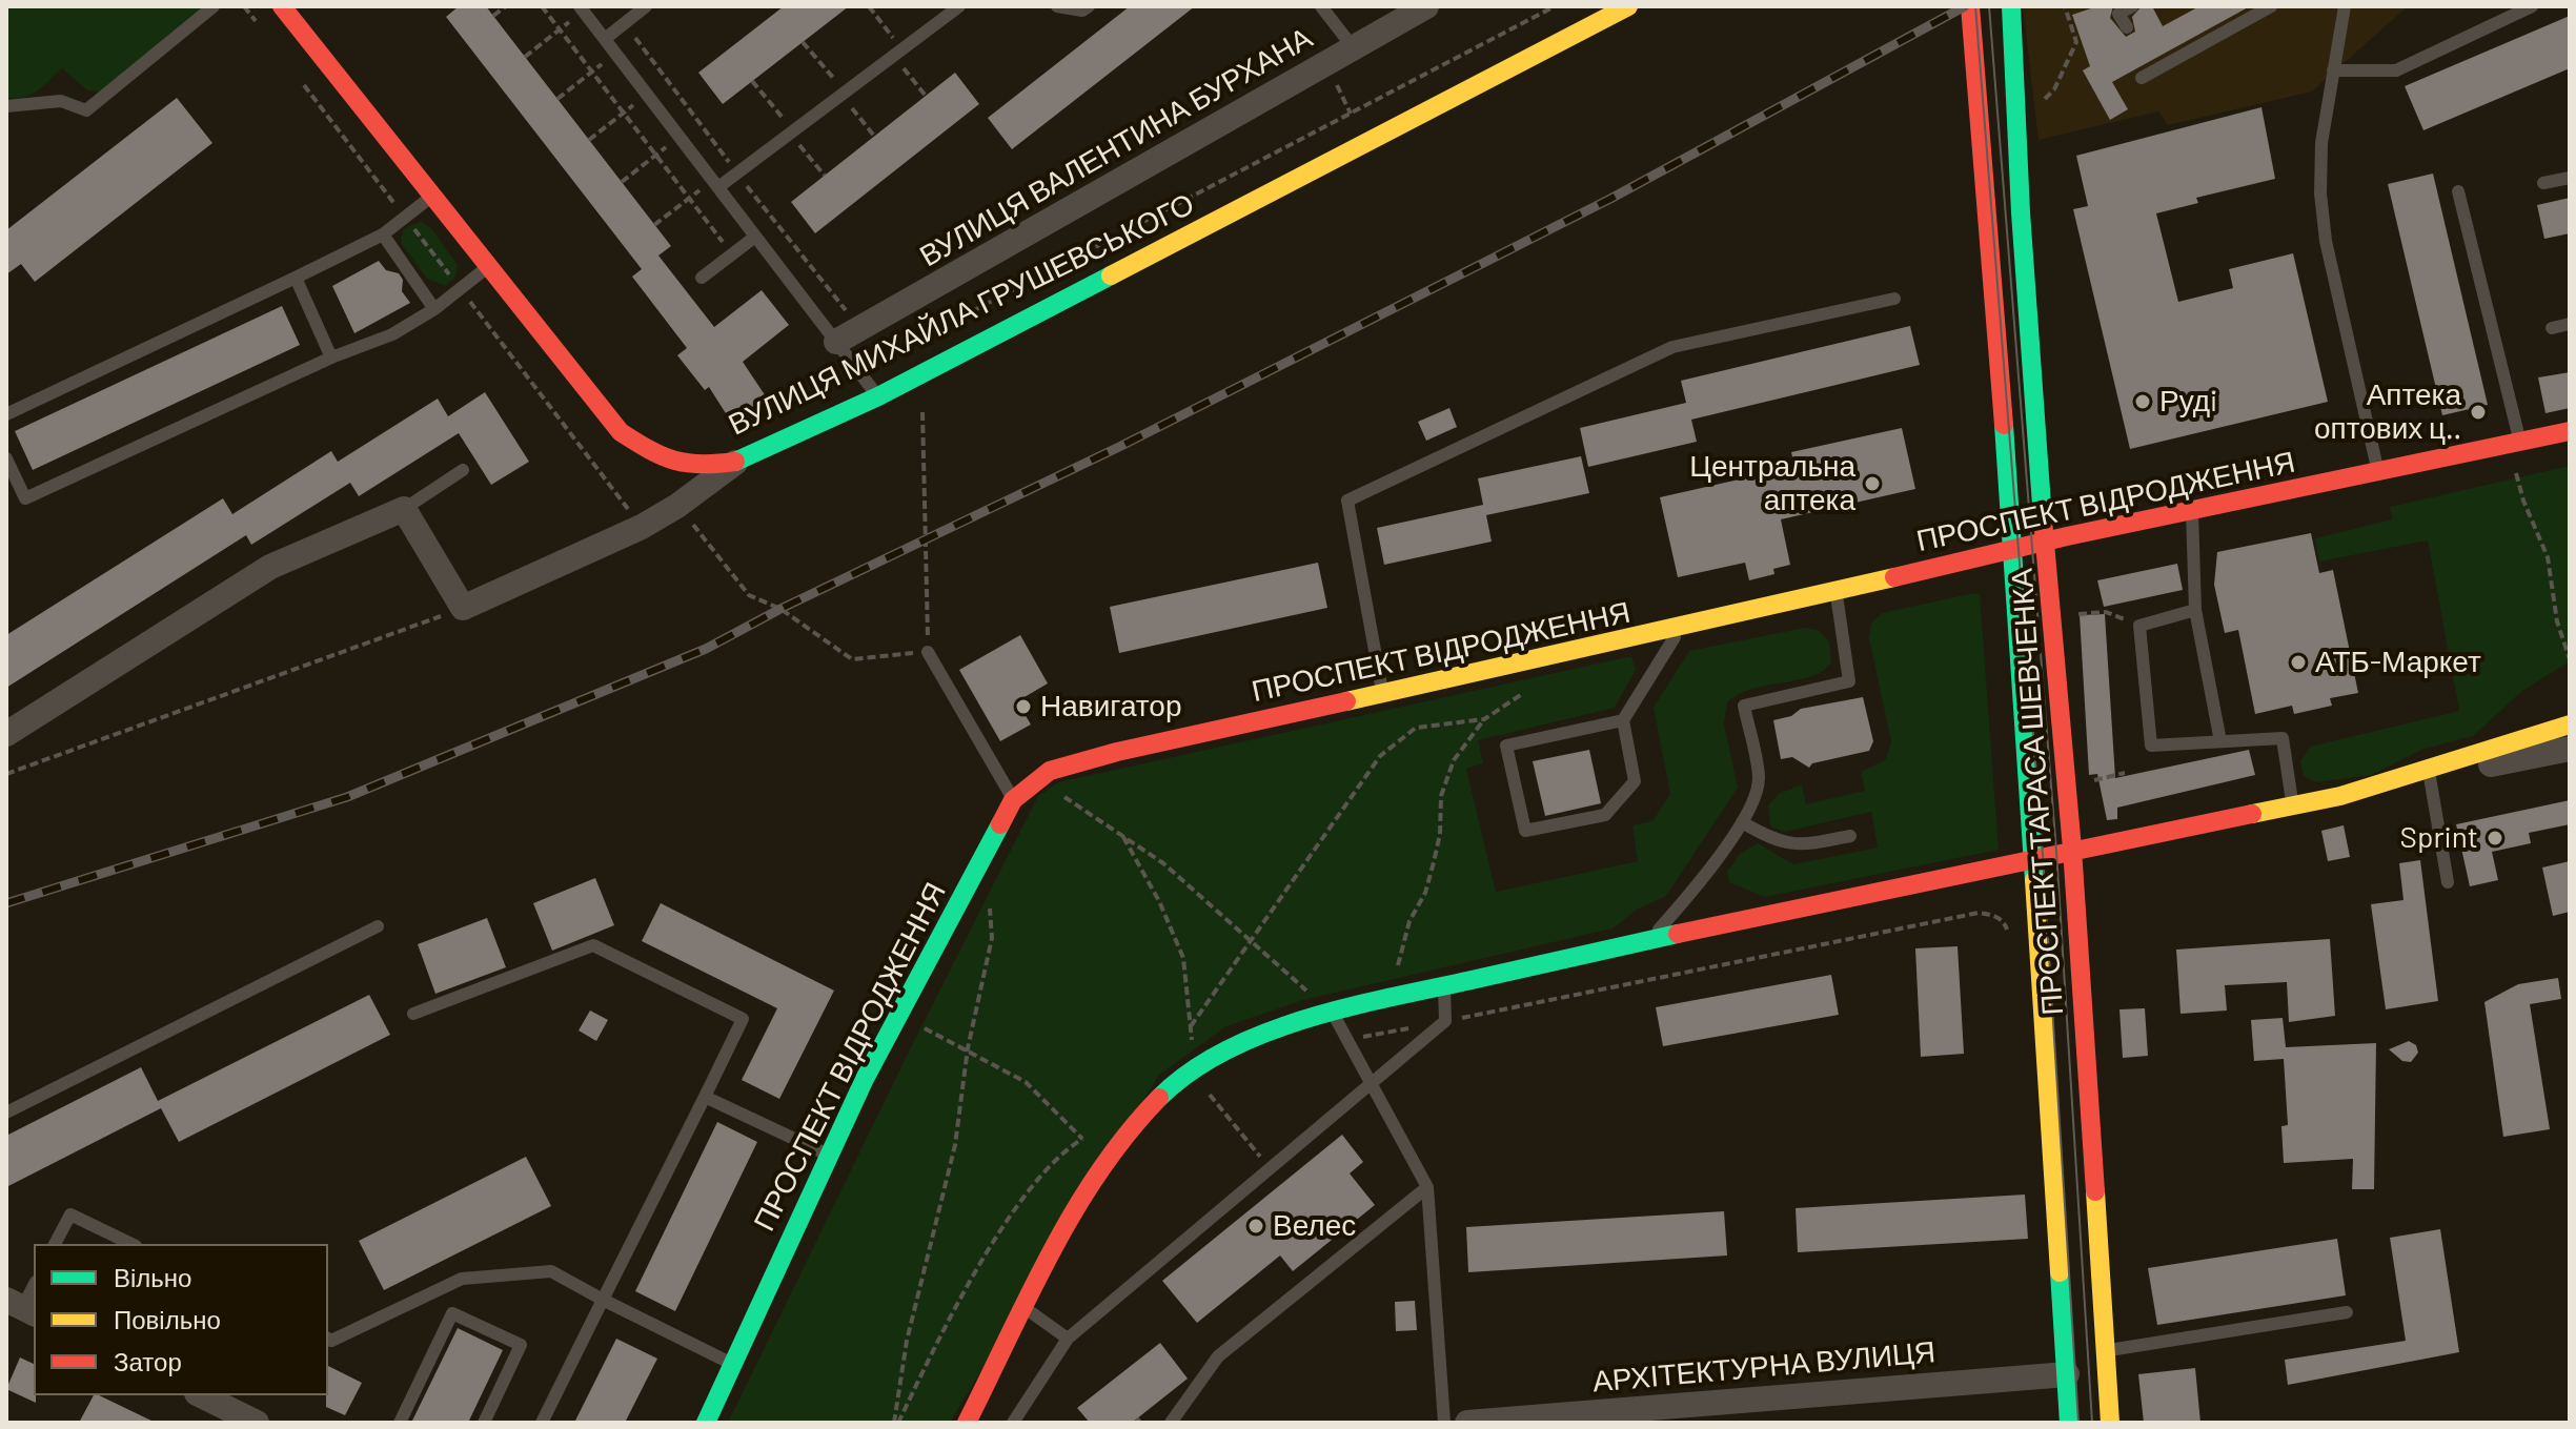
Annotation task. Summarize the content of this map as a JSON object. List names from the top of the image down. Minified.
{"streets":{"main road":["ВУЛИЦЯ МИХАЙЛА ГРУШЕВСЬКОГО","ПРОСПЕКТ ВІДРОДЖЕННЯ","ПРОСПЕКТ ТАРАСА ШЕВЧЕНКА"],"street":["ВУЛИЦЯ ВАЛЕНТИНА БУРХАНА","АРХІТЕКТУРНА ВУЛИЦЯ"]},"crossings":[["ПРОСПЕКТ ВІДРОДЖЕННЯ","ПРОСПЕКТ ТАРАСА ШЕВЧЕНКА"],["ПРОСПЕКТ ТАРАСА ШЕВЧЕНКА","АРХІТЕКТУРНА ВУЛИЦЯ"]],"places":["Рудi","Аптека оптових ц‥","Центральна аптека","АТБ-Маркет","Навигатор","Sprint","Велес"],"legend":["Вільно","Повільно","Затор"]}
